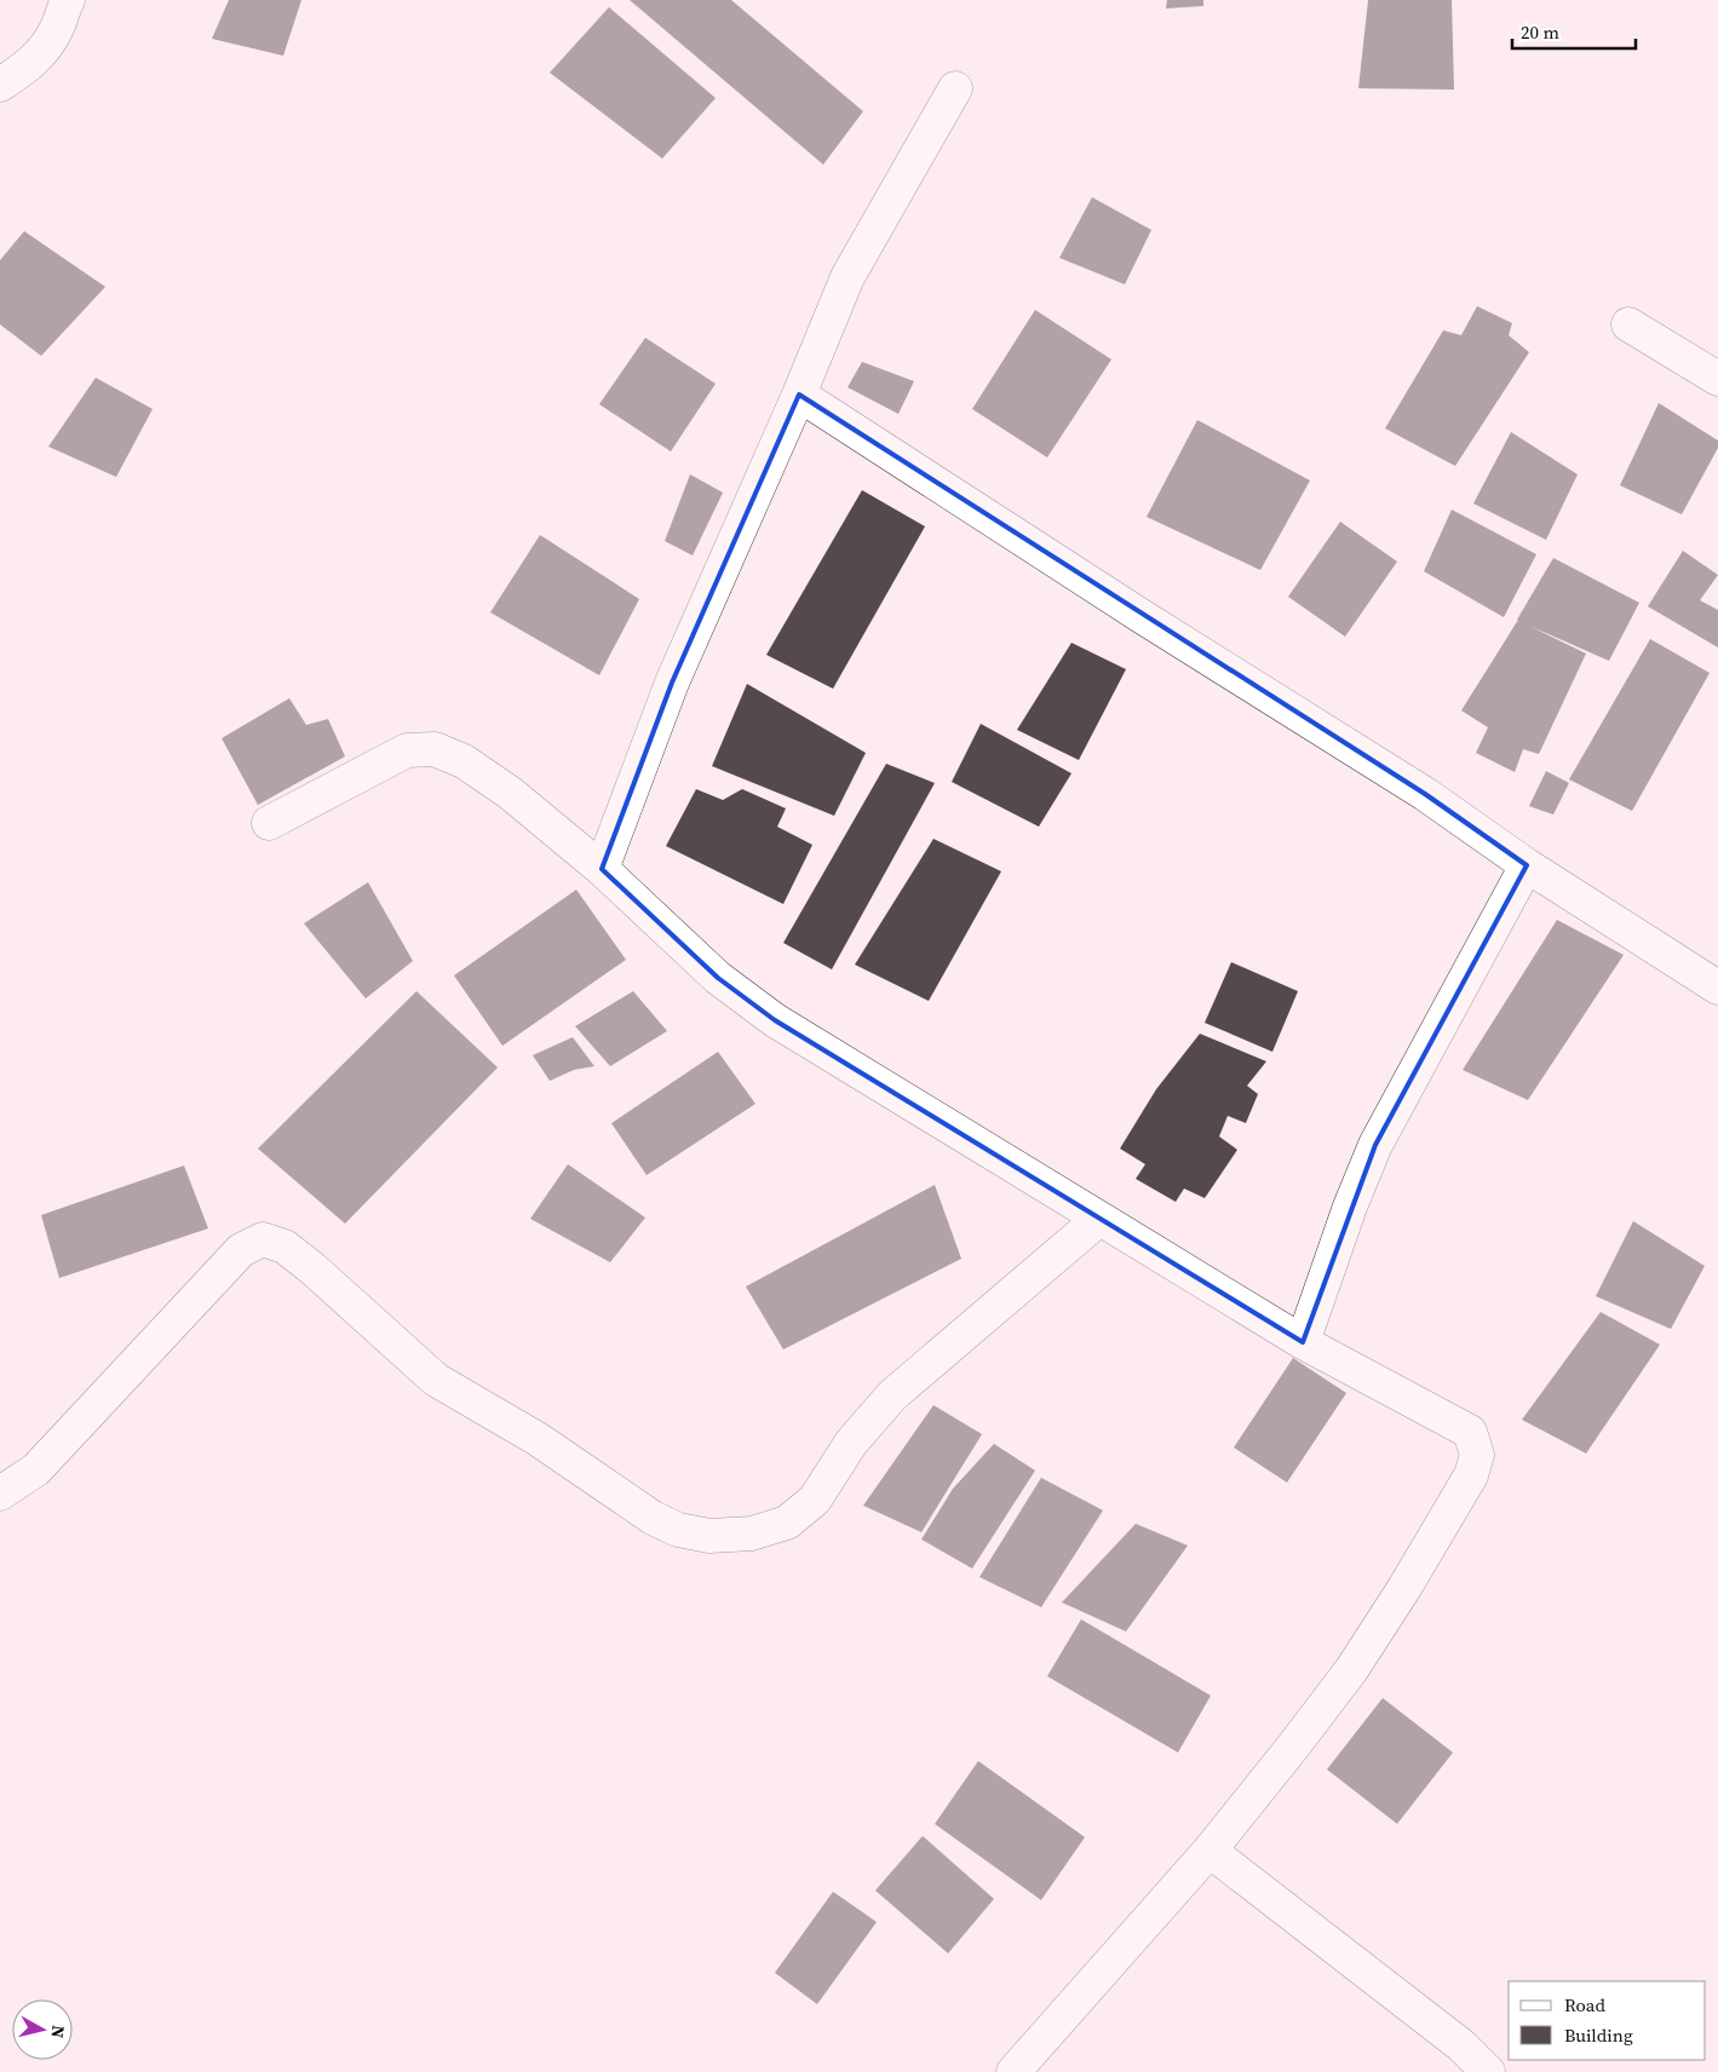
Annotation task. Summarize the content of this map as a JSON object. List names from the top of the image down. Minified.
{"legend":["Road","Building"],"scale_bar":"20 m","north":"right"}
